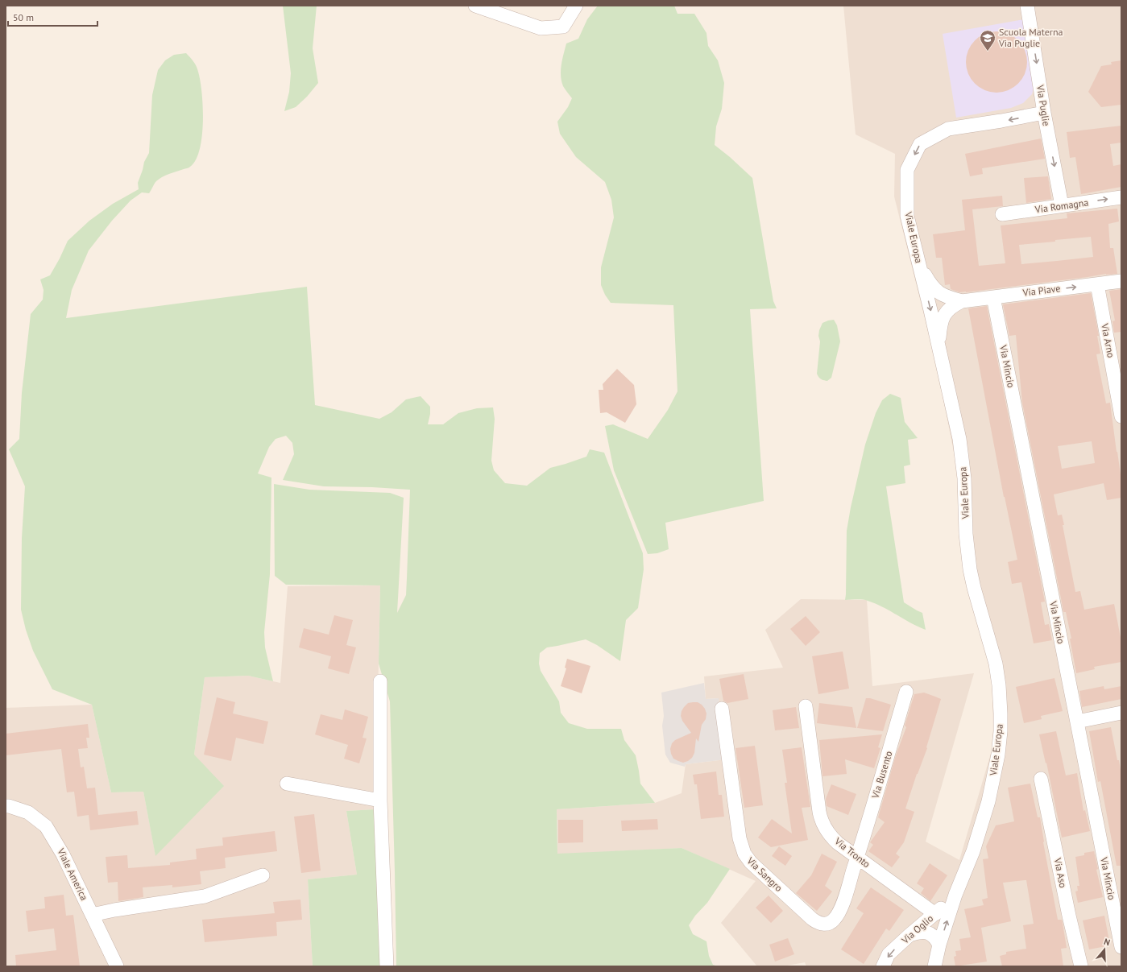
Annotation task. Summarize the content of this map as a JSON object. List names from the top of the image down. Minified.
{"streets":{"street":["Via Puglie","Via Romagna","Viale Europa","Via Piave","Via Arno","Via Mincio","Via Busento","Via Tronto","Via Aso","Viale America","Via Sangro","Via Oglio"]},"crossings":[["Via Puglie","Via Romagna"],["Via Puglie","Viale Europa"],["Viale Europa","Via Piave"],["Viale Europa","Via Oglio"],["Via Piave","Via Arno"],["Via Piave","Via Mincio"],["Via Busento","Via Tronto"],["Via Busento","Via Sangro"],["Via Tronto","Via Sangro"],["Via Tronto","Via Oglio"]],"one_way":["Via Puglie","Via Romagna","Via Piave","Via Oglio"],"places":{"school or university":["Scuola Materna Via Puglie"]},"scale_bar":"50 m","north":"top"}
